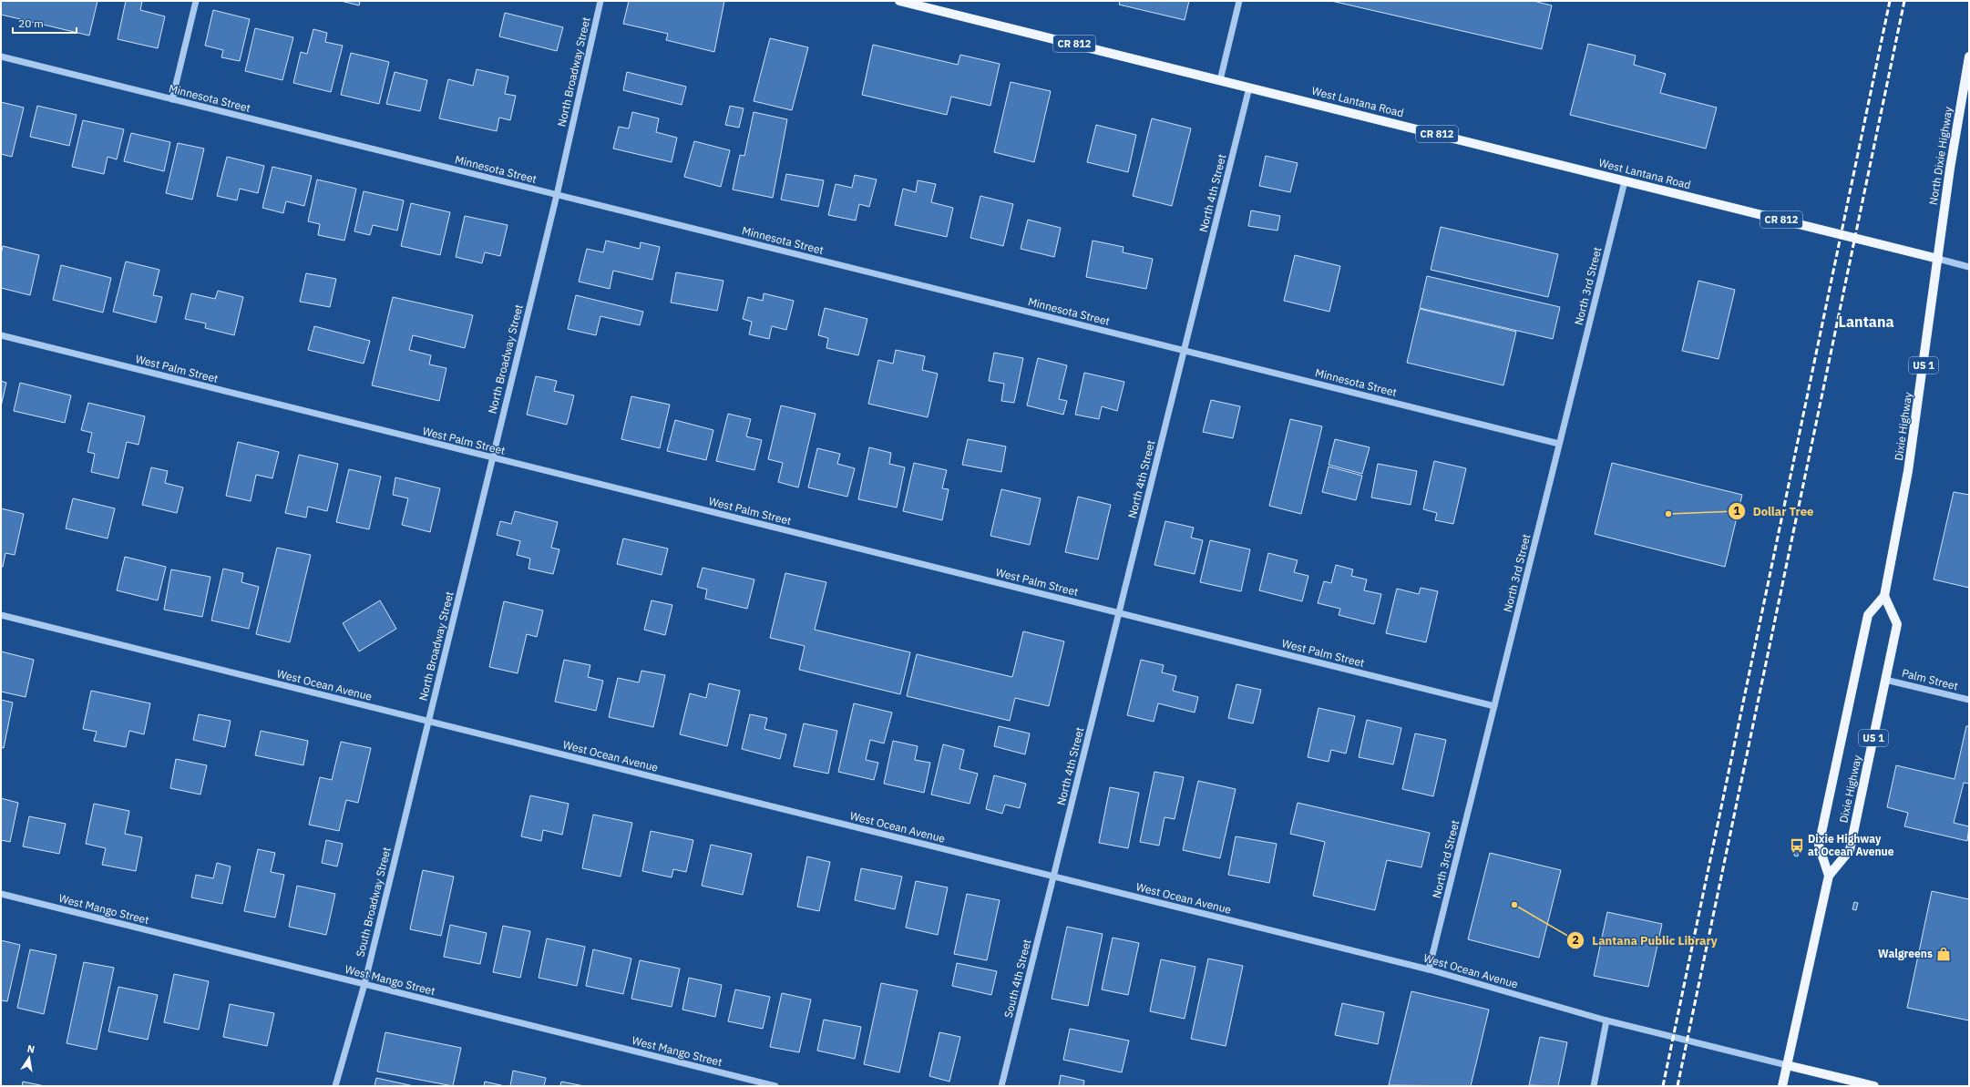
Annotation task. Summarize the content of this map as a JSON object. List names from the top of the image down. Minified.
{"streets":{"main road":["CR 812","West Lantana Road","North Dixie Highway","US 1","Dixie Highway"],"street":["North Broadway Street","Minnesota Street","North 4th Street","North 3rd Street","West Palm Street","Palm Street","West Ocean Avenue","South Broadway Street","West Mango Street","South 4th Street"]},"crossings":[["North Broadway Street","Minnesota Street"],["North Broadway Street","West Palm Street"],["North Broadway Street","West Ocean Avenue"],["North Broadway Street","South Broadway Street"],["Minnesota Street","North 4th Street"],["Minnesota Street","North 3rd Street"],["West Lantana Road","North Dixie Highway"],["West Lantana Road","North 4th Street"],["West Lantana Road","North 3rd Street"],["West Lantana Road","Dixie Highway"],["North Dixie Highway","Dixie Highway"],["North 4th Street","West Palm Street"],["North 4th Street","West Ocean Avenue"],["North 4th Street","South 4th Street"],["North 3rd Street","West Palm Street"],["North 3rd Street","West Ocean Avenue"],["Dixie Highway","Palm Street"],["Dixie Highway","West Ocean Avenue"],["West Ocean Avenue","South Broadway Street"],["West Ocean Avenue","South 4th Street"],["South Broadway Street","West Mango Street"]],"districts":["Lantana"],"places":{"other":["Dollar Tree","Lantana Public Library"],"bus stop":["Dixie Highway at Ocean Avenue"],"shop":["Walgreens"]},"scale_bar":"20 m","north":"top"}
